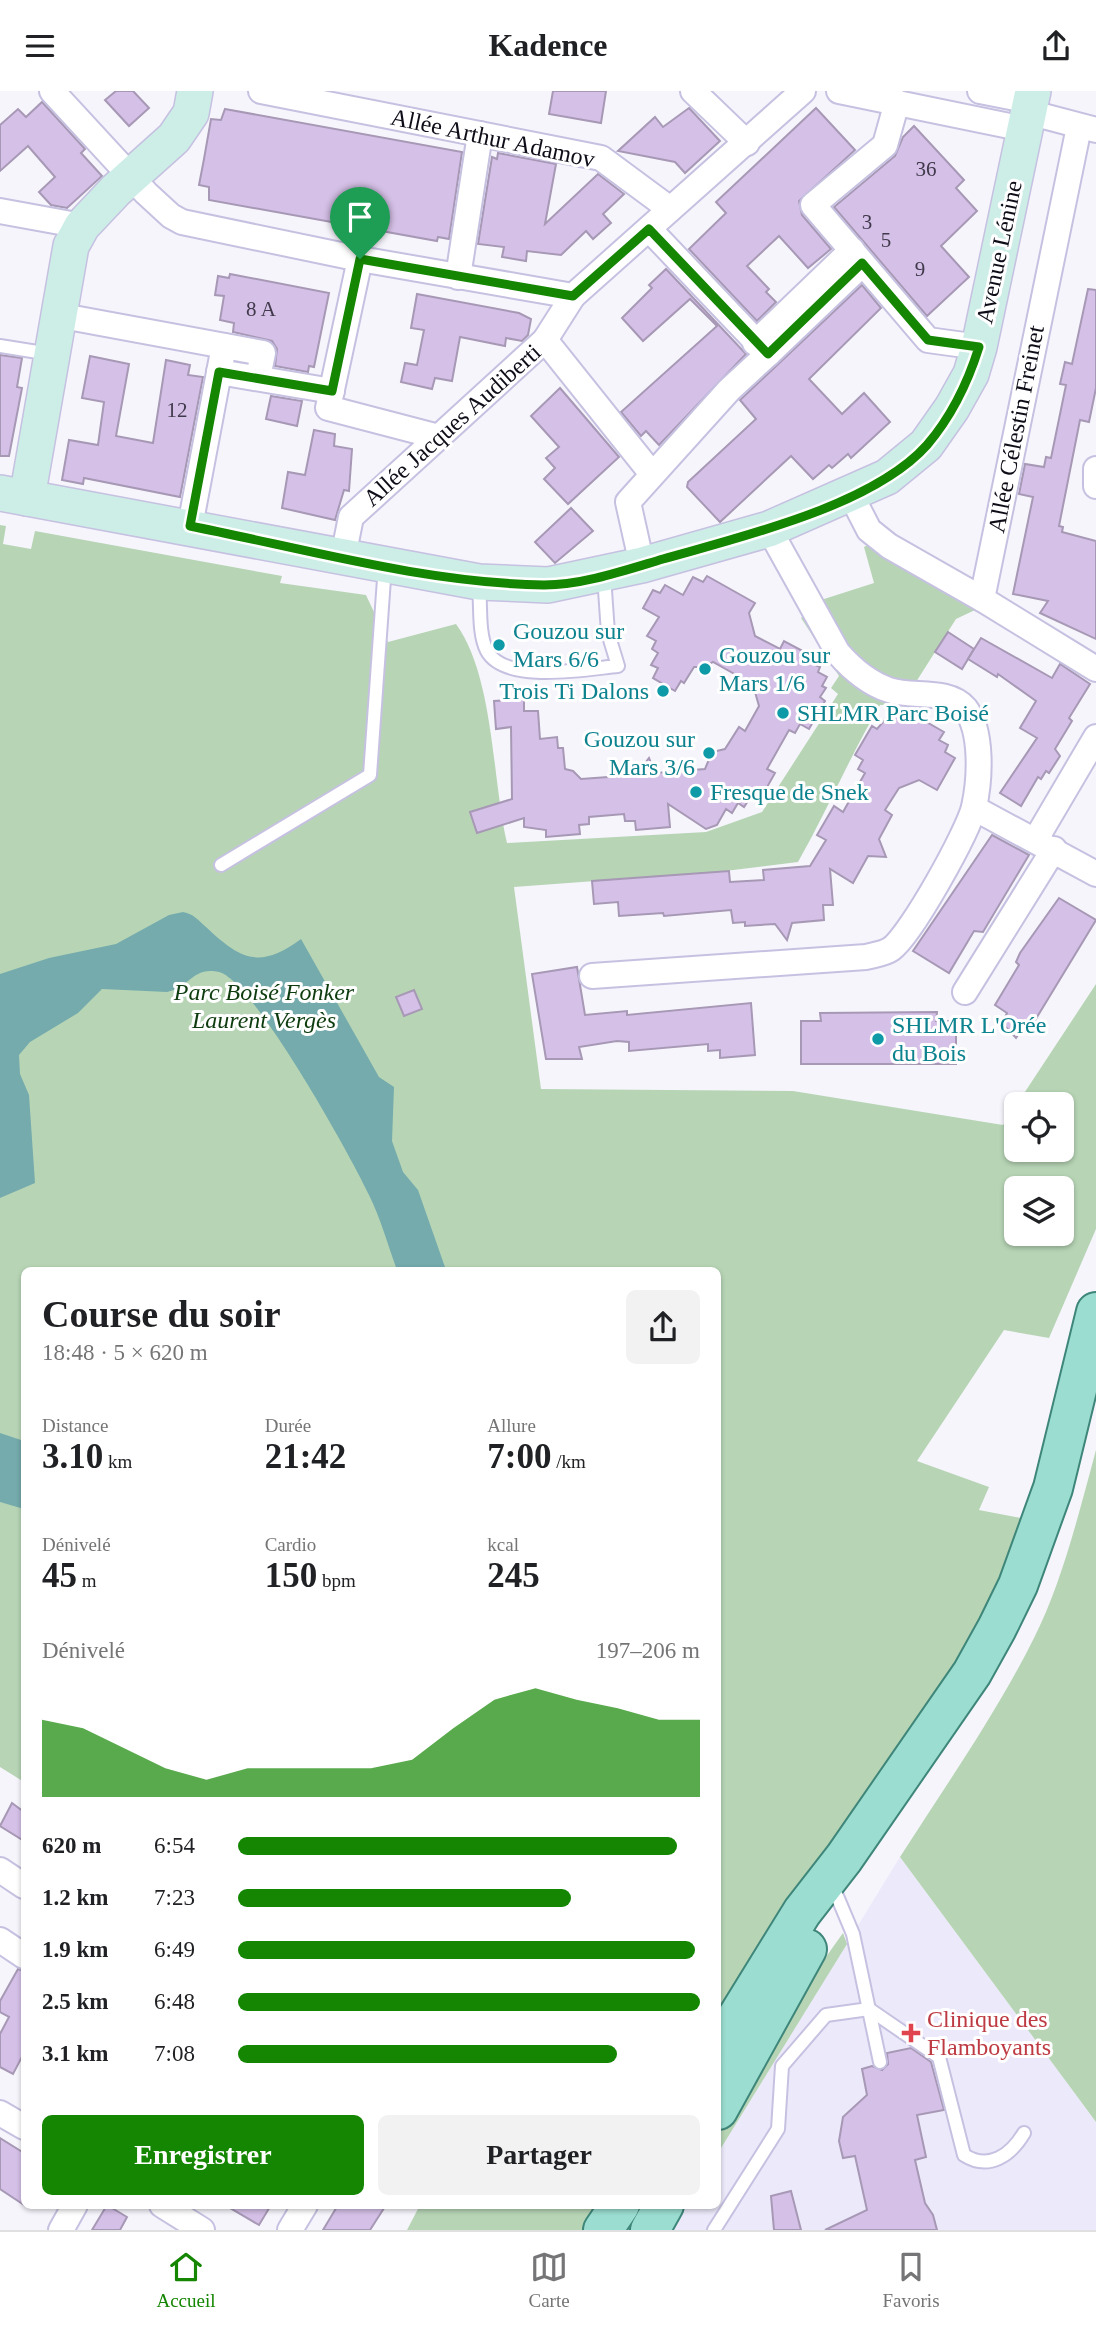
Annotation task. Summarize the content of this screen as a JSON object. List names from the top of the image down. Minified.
{"streets":{"street":["Allée Arthur Adamov","Avenue Lénine","Allée Jacques Audiberti","Allée Célestin Freinet"]},"crossings":[["Allée Arthur Adamov","Allée Jacques Audiberti"],["Avenue Lénine","Allée Jacques Audiberti"]],"parks":["Parc Boisé Fonker Laurent Vergès"],"places":{"other":["Gouzou sur Mars 6/6","Gouzou sur Mars 1/6","Trois Ti Dalons","SHLMR Parc Boisé","Gouzou sur Mars 3/6","Fresque de Snek","SHLMR L'Orée du Bois"],"health":["Clinique des Flamboyants"]},"house_numbers":["36","3","5","9","8 A","12"],"page":{"header":"Kadence","heading":["Course du soir","18:48 · 5 × 620 m"],"stats":[["Distance","3.10 km"],["Durée","21:42"],["Allure","7:00 /km"],["Dénivelé","45 m"],["Cardio","150 bpm"],["kcal","245"]],"chart":["Dénivelé","197–206 m"],"list":[{"name":"620 m","note":"6:54"},{"name":"1.2 km","note":"7:23"},{"name":"1.9 km","note":"6:49"},{"name":"2.5 km","note":"6:48"},{"name":"3.1 km","note":"7:08"}],"buttons":["Enregistrer","Partager"],"tabs":["Accueil","Carte","Favoris"]}}
